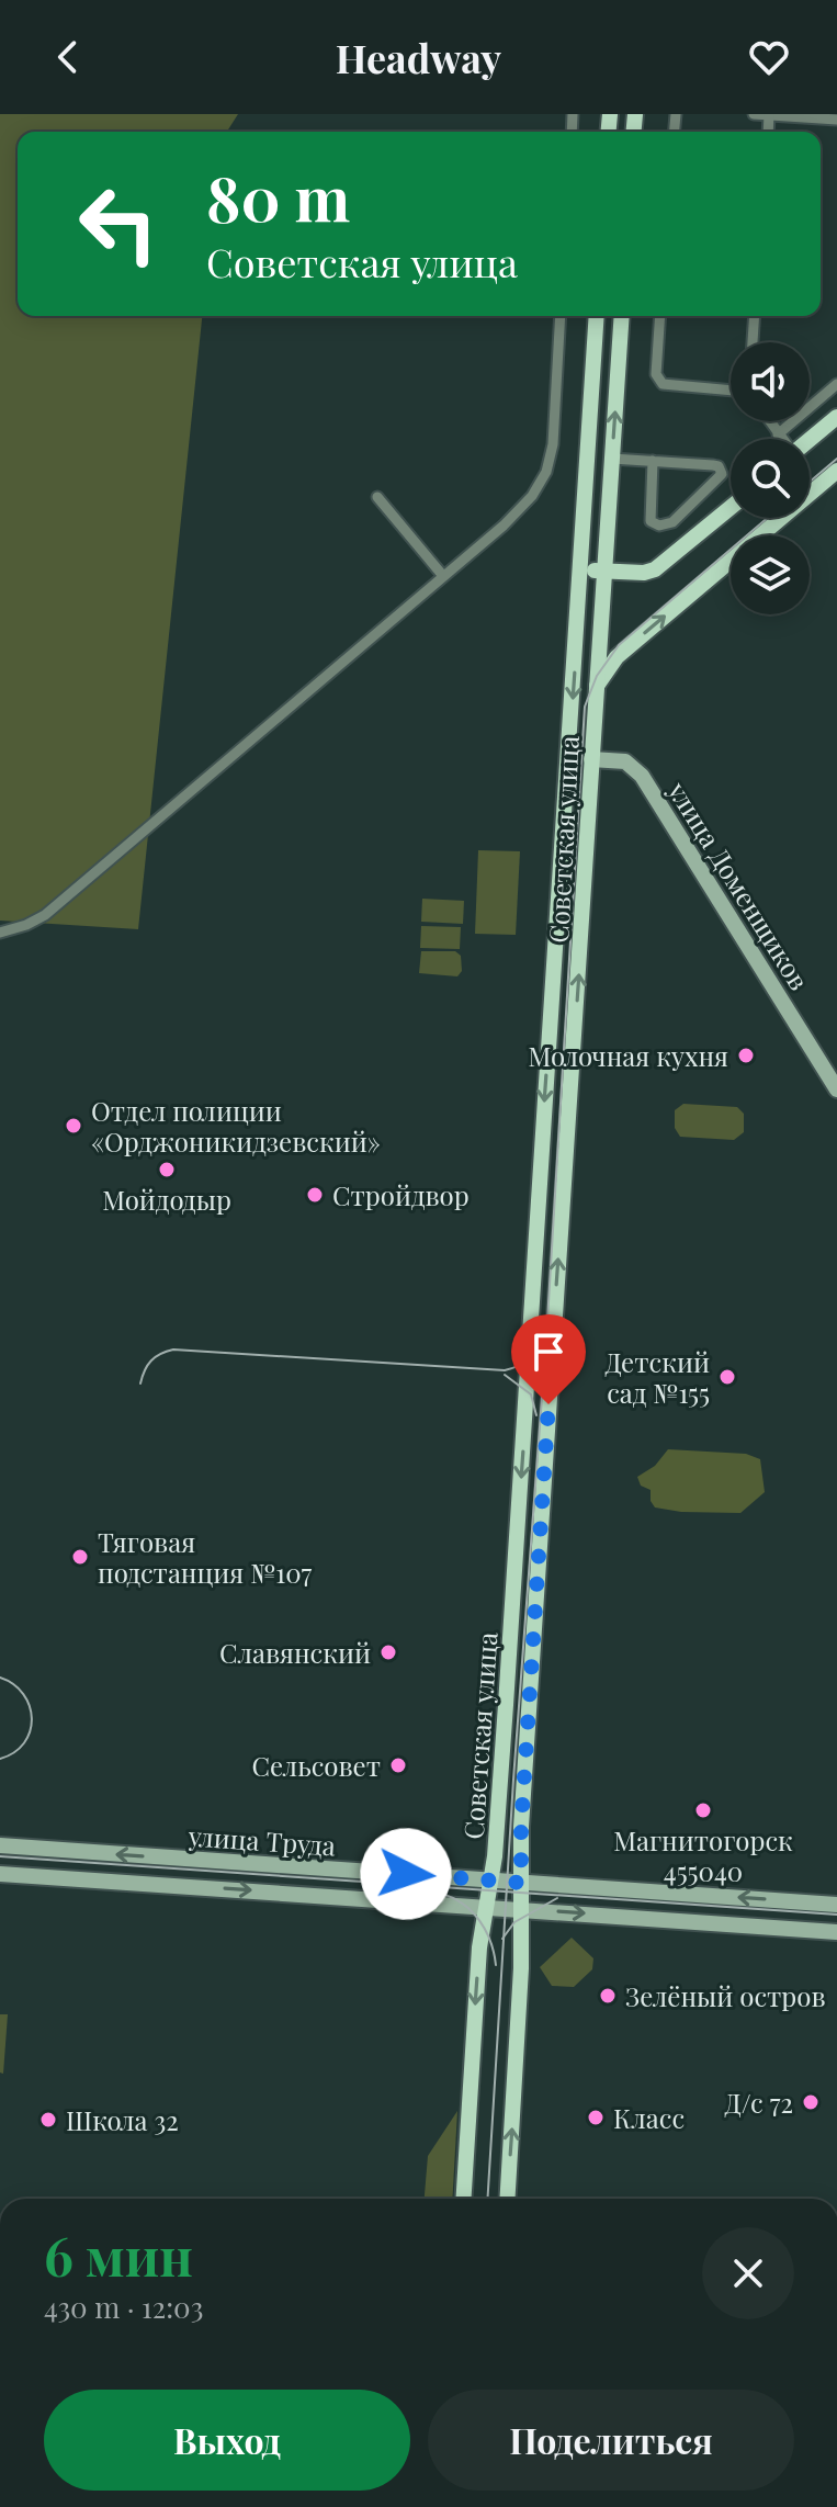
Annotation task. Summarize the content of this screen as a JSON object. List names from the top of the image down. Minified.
{"streets":{"main road":["Советская улица","улица Доменщиков","улица Труда"]},"crossings":[["Советская улица","улица Доменщиков"],["Советская улица","улица Труда"]],"places":["Молочная кухня","Отдел полиции «Орджоникидзевский»","Мойдодыр","Стройдвор","Детский сад №155","Тяговая подстанция №107","Славянский","Сельсовет","Магнитогорск 455040","Зелёный остров","Д/с 72","Класс","Школа 32"],"page":{"header":"Headway","turn":["80 m","Советская улица"],"heading":["6 мин","430 m · 12:03"],"buttons":["Выход","Поделиться"]}}
